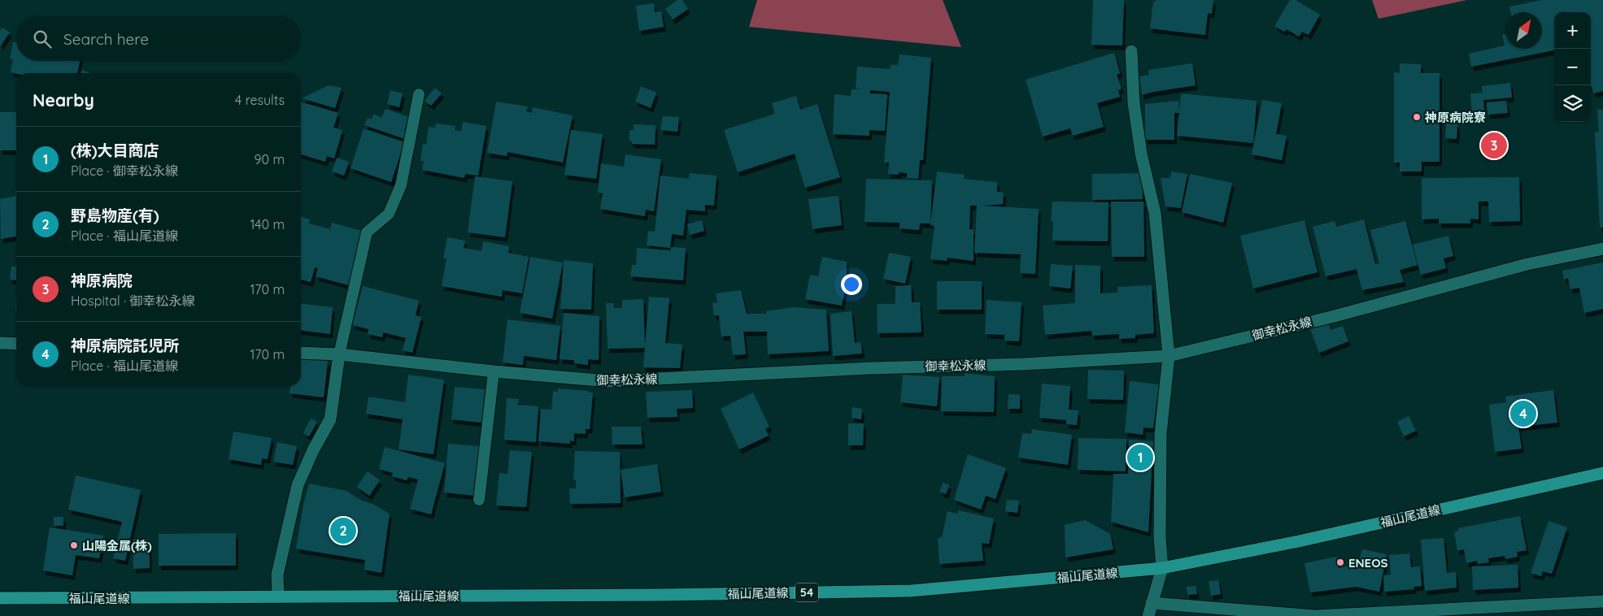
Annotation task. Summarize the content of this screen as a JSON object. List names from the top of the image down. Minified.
{"streets":{"main road":["御幸松永線","福山尾道線","54"]},"places":["神原病院寮","山陽金属(株)","ENEOS"],"north":"top right","page":{"map_buttons":["+","−"],"search":"Search here","heading":["Nearby","4 results"],"list":[{"mark":"1","name":"(株)大目商店","note":"Place · 御幸松永線","value":"90 m"},{"mark":"2","name":"野島物産(有)","note":"Place · 福山尾道線","value":"140 m"},{"mark":"3","name":"神原病院","note":"Hospital · 御幸松永線","value":"170 m"},{"mark":"4","name":"神原病院託児所","note":"Place · 福山尾道線","value":"170 m"}],"pins":["3","4","1","2"]}}
